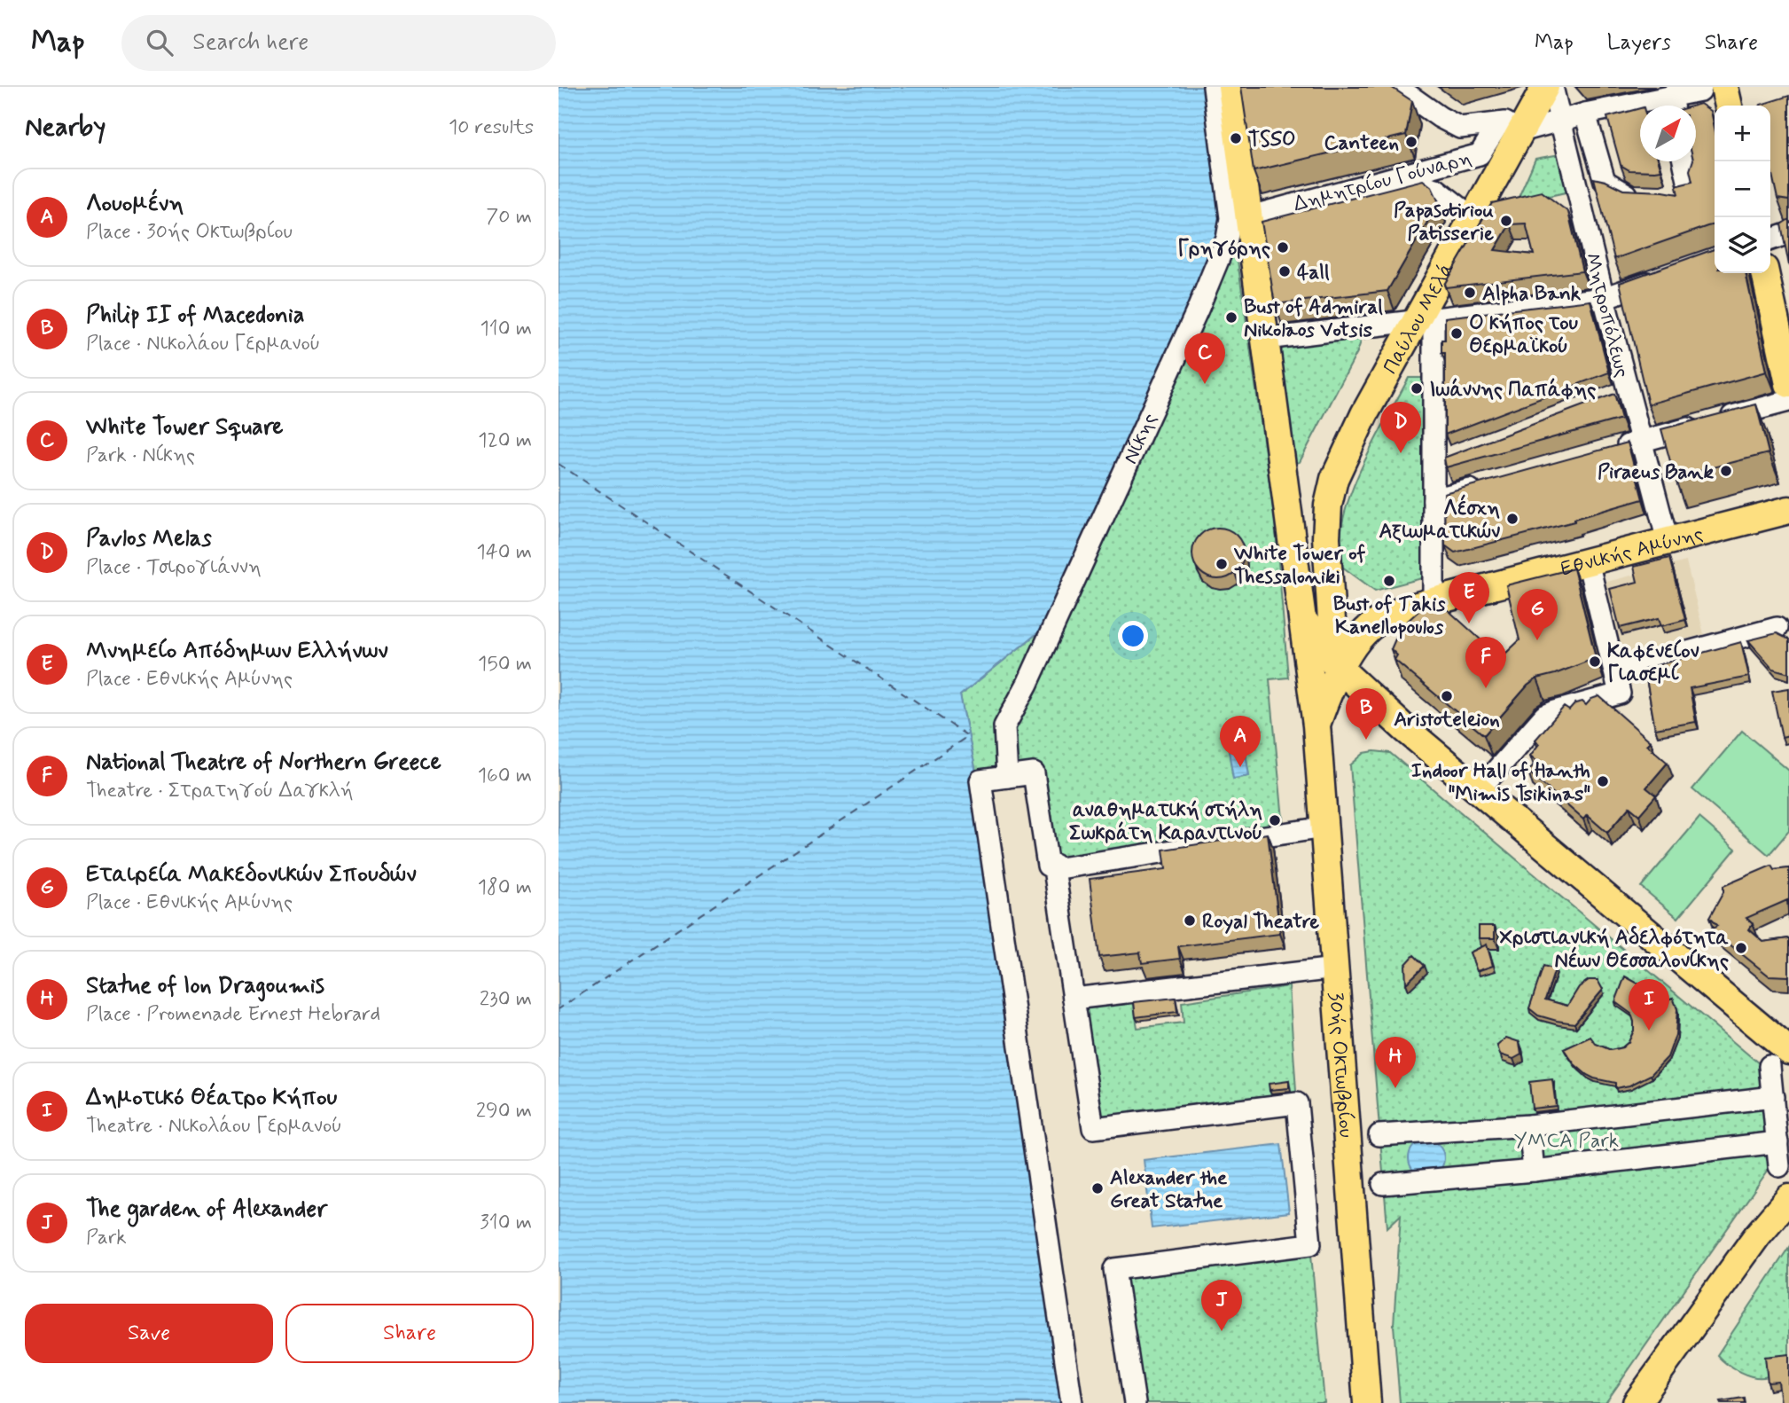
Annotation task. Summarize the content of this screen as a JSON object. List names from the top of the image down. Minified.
{"streets":{"main road":["Παύλου Μελά","Εθνικής Αμύνης","30ής Οκτωβρίου"],"street":["Δημητρίου Γούναρη","Μητροπόλεως","Νίκης"]},"crossings":[["Δημητρίου Γούναρη","Παύλου Μελά"],["Μητροπόλεως","Εθνικής Αμύνης"],["Παύλου Μελά","Εθνικής Αμύνης"],["Εθνικής Αμύνης","30ής Οκτωβρίου"]],"parks":["YMCA Park"],"places":["TSSO","Canteen","Papasotiriou Patisserie","Γρηγόρης","4all","Alpha Bank","Bust of Admiral Nikolaos Votsis","Ο κήπος του Θερμαϊκού","Ιωάννης Παπάφης","Piraeus Bank","Λέσχη Αξιωματικών","White Tower of Thessaloniki","Bust of Takis Kanellopoulos","Καφενείον Γιασεμί","Aristoteleion","Indoor Hall of Hanth \"Mimis Tsikinas\"","αναθηματική στήλη Σωκράτη Καραντινού","Royal Theatre","Χριστιανική Αδελφότητα Νέων Θεσσαλονίκης","Alexander the Great Statue"],"north":"top right","page":{"header":"Map","search":"Search here","nav":["Map","Layers","Share"],"heading":["Nearby","10 results"],"map_buttons":["+","−"],"list":[{"mark":"A","name":"Λουομένη","note":"Place · 30ής Οκτωβρίου","value":"70 m"},{"mark":"B","name":"Philip II of Macedonia","note":"Place · Νικολάου Γερμανού","value":"110 m"},{"mark":"C","name":"White Tower Square","note":"Park · Νίκης","value":"120 m"},{"mark":"D","name":"Pavlos Melas","note":"Place · Τσιρογιάννη","value":"140 m"},{"mark":"E","name":"Μνημείο Απόδημων Ελλήνων","note":"Place · Εθνικής Αμύνης","value":"150 m"},{"mark":"F","name":"National Theatre of Northern Greece","note":"Theatre · Στρατηγού Δαγκλή","value":"160 m"},{"mark":"G","name":"Εταιρεία Μακεδονικών Σπουδών","note":"Place · Εθνικής Αμύνης","value":"180 m"},{"mark":"H","name":"Statue of Ion Dragoumis","note":"Place · Promenade Ernest Hebrard","value":"230 m"},{"mark":"I","name":"Δημοτικό Θέατρο Κήπου","note":"Theatre · Νικολάου Γερμανού","value":"290 m"},{"mark":"J","name":"The garden of Alexander","note":"Park","value":"310 m"}],"pins":["C","D","E","G","F","B","A","I","H","J"],"buttons":["Save","Share"]}}
